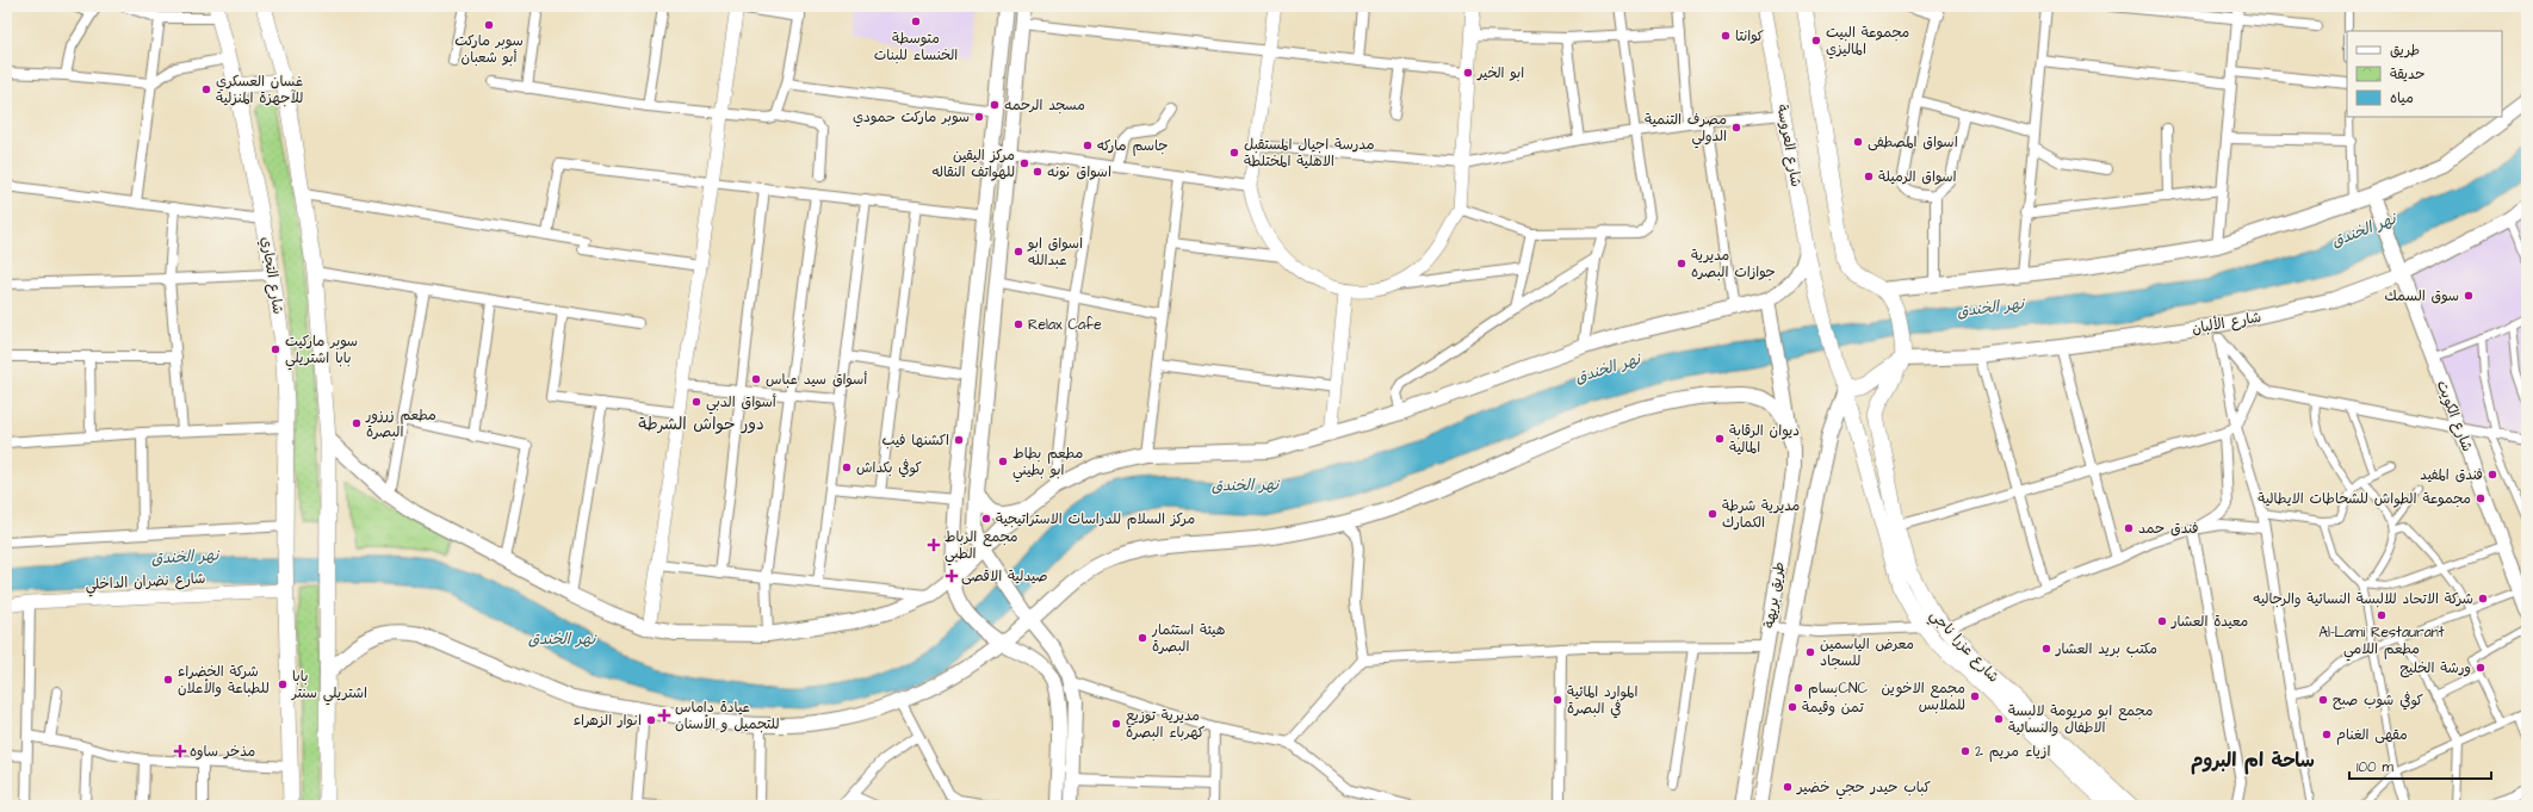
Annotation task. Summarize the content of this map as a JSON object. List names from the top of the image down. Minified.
{"streets":{"main road":["شارع العروسة","شارع التجاري","شارع الألبان","شارع الكويت","طريق بريهة","شارع عزرا ناجي"],"street":["شارع نضران الداخلي"]},"crossings":[["شارع العروسة","شارع عزرا ناجي"],["شارع التجاري","شارع نضران الداخلي"],["شارع الألبان","شارع الكويت"],["شارع الألبان","شارع عزرا ناجي"],["طريق بريهة","شارع عزرا ناجي"]],"districts":["دور حواش الشرطة","ساحة ام البروم"],"water":["نهر الخندق"],"places":{"other":["متوسطة الخنساء للبنات","سوبر ماركت أبو شعبان","كوانتا","مجموعة البيت الماليزي","ابو الخير","غسان العسكري للآجهزة المنزلية","مسجد الرحمه","سوبر ماركت حمودي","مصرف التنمية الدولي","اسواق المصطفى","جاسم ماركه","مدرسة اجيال المستقبل الاهلية المختلطة","مركز اليقين للهواتف النقاله","اسواق نونه","اسواق الرميلة","اسواق ابو عبدالله","مديرية جوازات البصره","سوق السمك","Relax Cafe","سوبر ماركيت بابا اشتريلي","أسواق سيد عباس","أسواق الدبي","مطعم زرزور البصرة","ديوان الرقابة المالية","اكشنها فيب","مطعم بطاط ابو بطيني","كوفي بكداش","فندق المفيد","مجموعة الطواش للشحاطات الايطالية","مديرية شرطة الكمارك","مركز السلام للدراسات الاستراتيجية","فندق حمد","شركة الاتحاد للالبسة النسائية والرجاليه","Al-Lami Restaurant مطعم اللامي","معيدة العشار","هيئة استثمار البصرة","مكتب بريد العشار","معرض الياسمين للسجاد","ورشة الخليج","شركة الخضراء للطباعة والأعلان","بابا اشتريلي سنتر","بسامCNC","مجمع الاخوين للملابس","الموارد المائية في البصرة","كوفي شوب صبح","تمن وقيمة","مجمع ابو مريومة لالبسة الاطفال والنسائية","انوار الزهراء","مديرية توزيع كهرباء البصرة","مقهى الغنام","ازياء مريم 2","كباب حيدر حجي خضير"],"health":["مجمع الرباط الطبي","صيدلية الاقصى","عيادة داماس للتجميل و الأسنان","مذخر ساوه"]},"legend":["طريق","حديقة","مياه"],"scale_bar":"100 m"}
